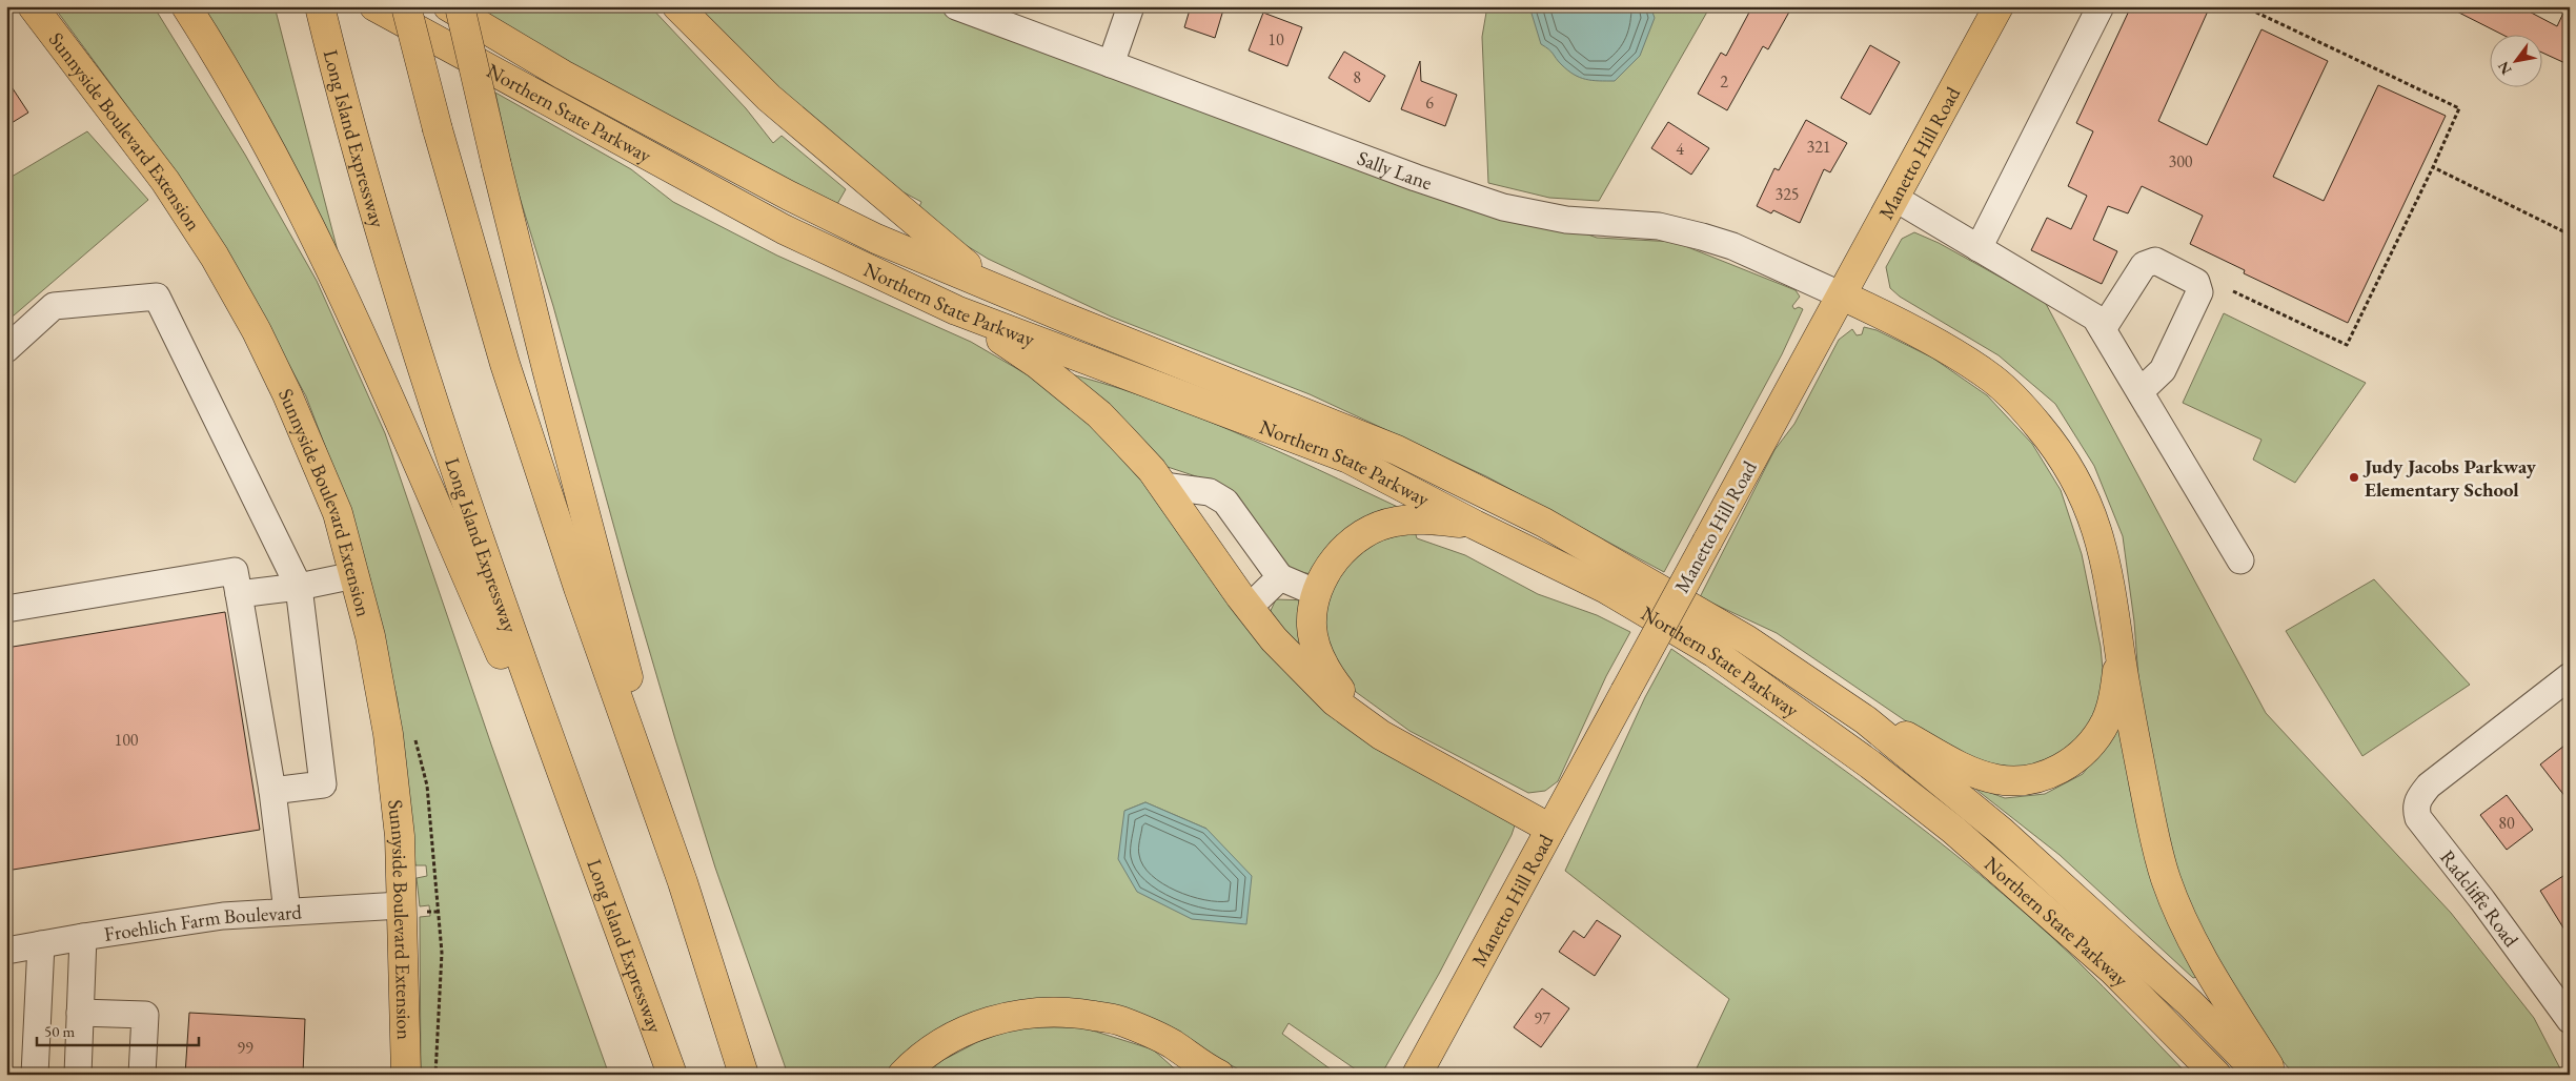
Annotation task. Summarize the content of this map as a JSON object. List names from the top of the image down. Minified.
{"streets":{"main road":["Northern State Parkway","Sunnyside Boulevard Extension","Long Island Expressway","Manetto Hill Road"],"street":["Sally Lane","Radcliffe Road","Froehlich Farm Boulevard"]},"crossings":[["Sunnyside Boulevard Extension","Froehlich Farm Boulevard"],["Manetto Hill Road","Sally Lane"]],"places":["Judy Jacobs Parkway Elementary School"],"house_numbers":["10","8","2","6","321","4","300","325","100","80","97","99"],"scale_bar":"50 m","north":"bottom left"}
